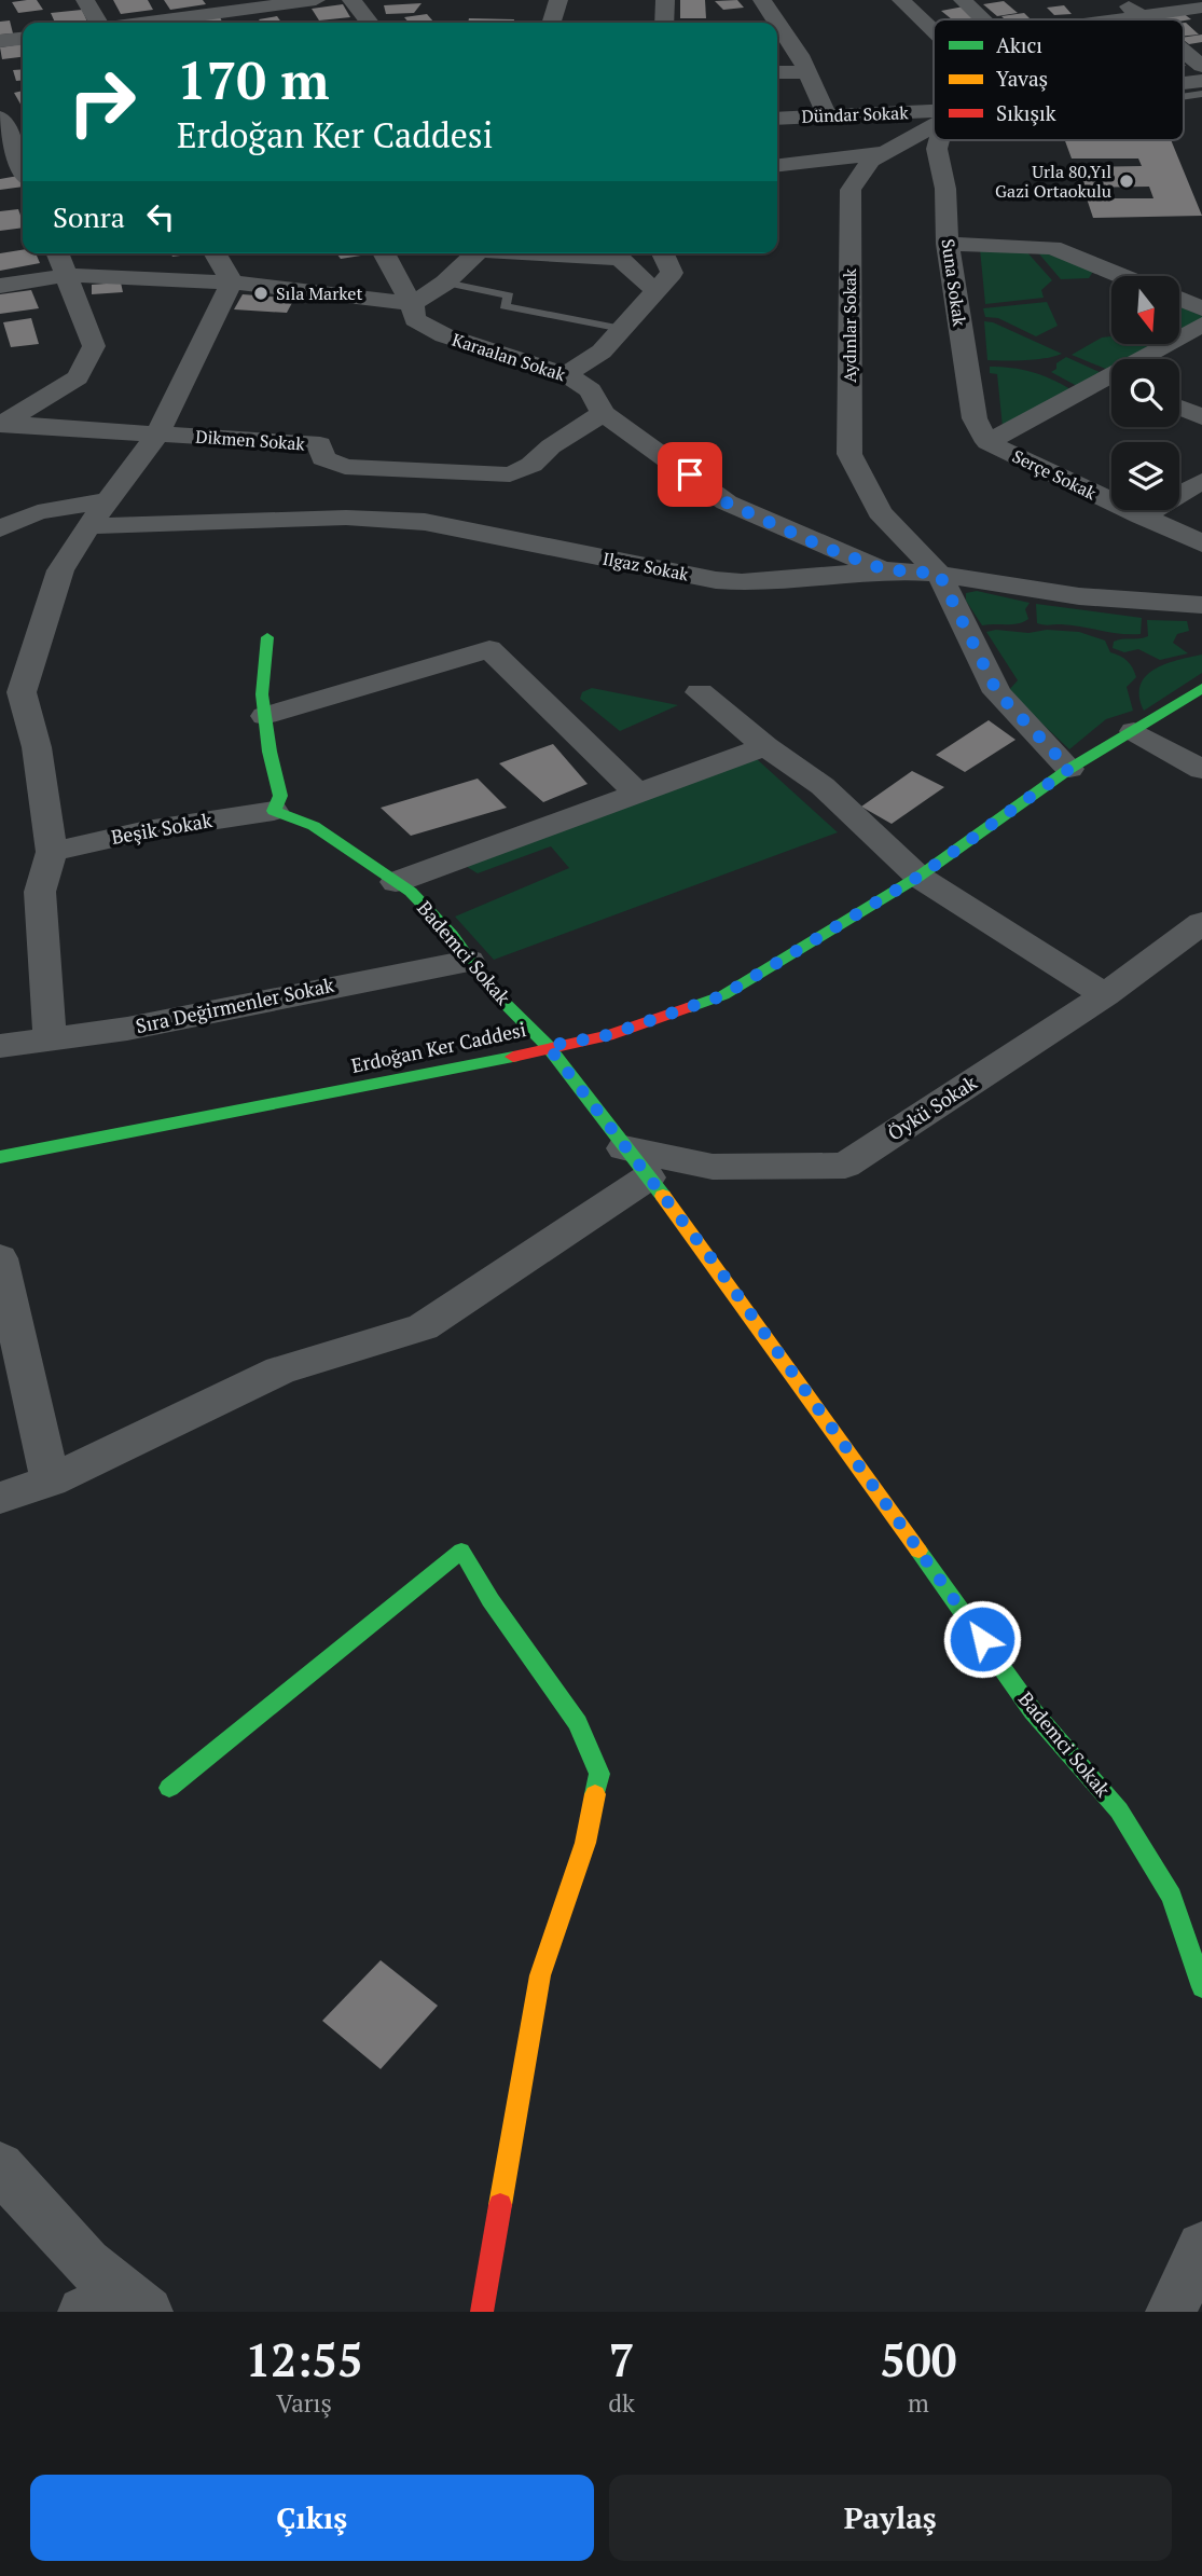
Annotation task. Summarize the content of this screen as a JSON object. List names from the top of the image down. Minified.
{"streets":{"street":["Dündar Sokak","Suna Sokak","Aydınlar Sokak","Karaalan Sokak","Dikmen Sokak","Serçe Sokak","Ilgaz Sokak","Beşik Sokak","Bademci Sokak","Sıra Değirmenler Sokak","Erdoğan Ker Caddesi","Öykü Sokak"]},"crossings":[["Suna Sokak","Serçe Sokak"],["Aydınlar Sokak","Ilgaz Sokak"],["Aydınlar Sokak","Erdoğan Ker Caddesi"],["Karaalan Sokak","Dikmen Sokak"],["Karaalan Sokak","Ilgaz Sokak"],["Beşik Sokak","Bademci Sokak"],["Bademci Sokak","Sıra Değirmenler Sokak"],["Bademci Sokak","Erdoğan Ker Caddesi"],["Bademci Sokak","Öykü Sokak"]],"places":["Urla 80.Yıl Gazi Ortaokulu","Sıla Market"],"legend":["Akıcı","Yavaş","Sıkışık"],"north":"bottom","page":{"turn":["170 m","Erdoğan Ker Caddesi"],"then":"Sonra","eta":["12:55","Varış","7","dk","500","m"],"buttons":["Çıkış","Paylaş"]}}
